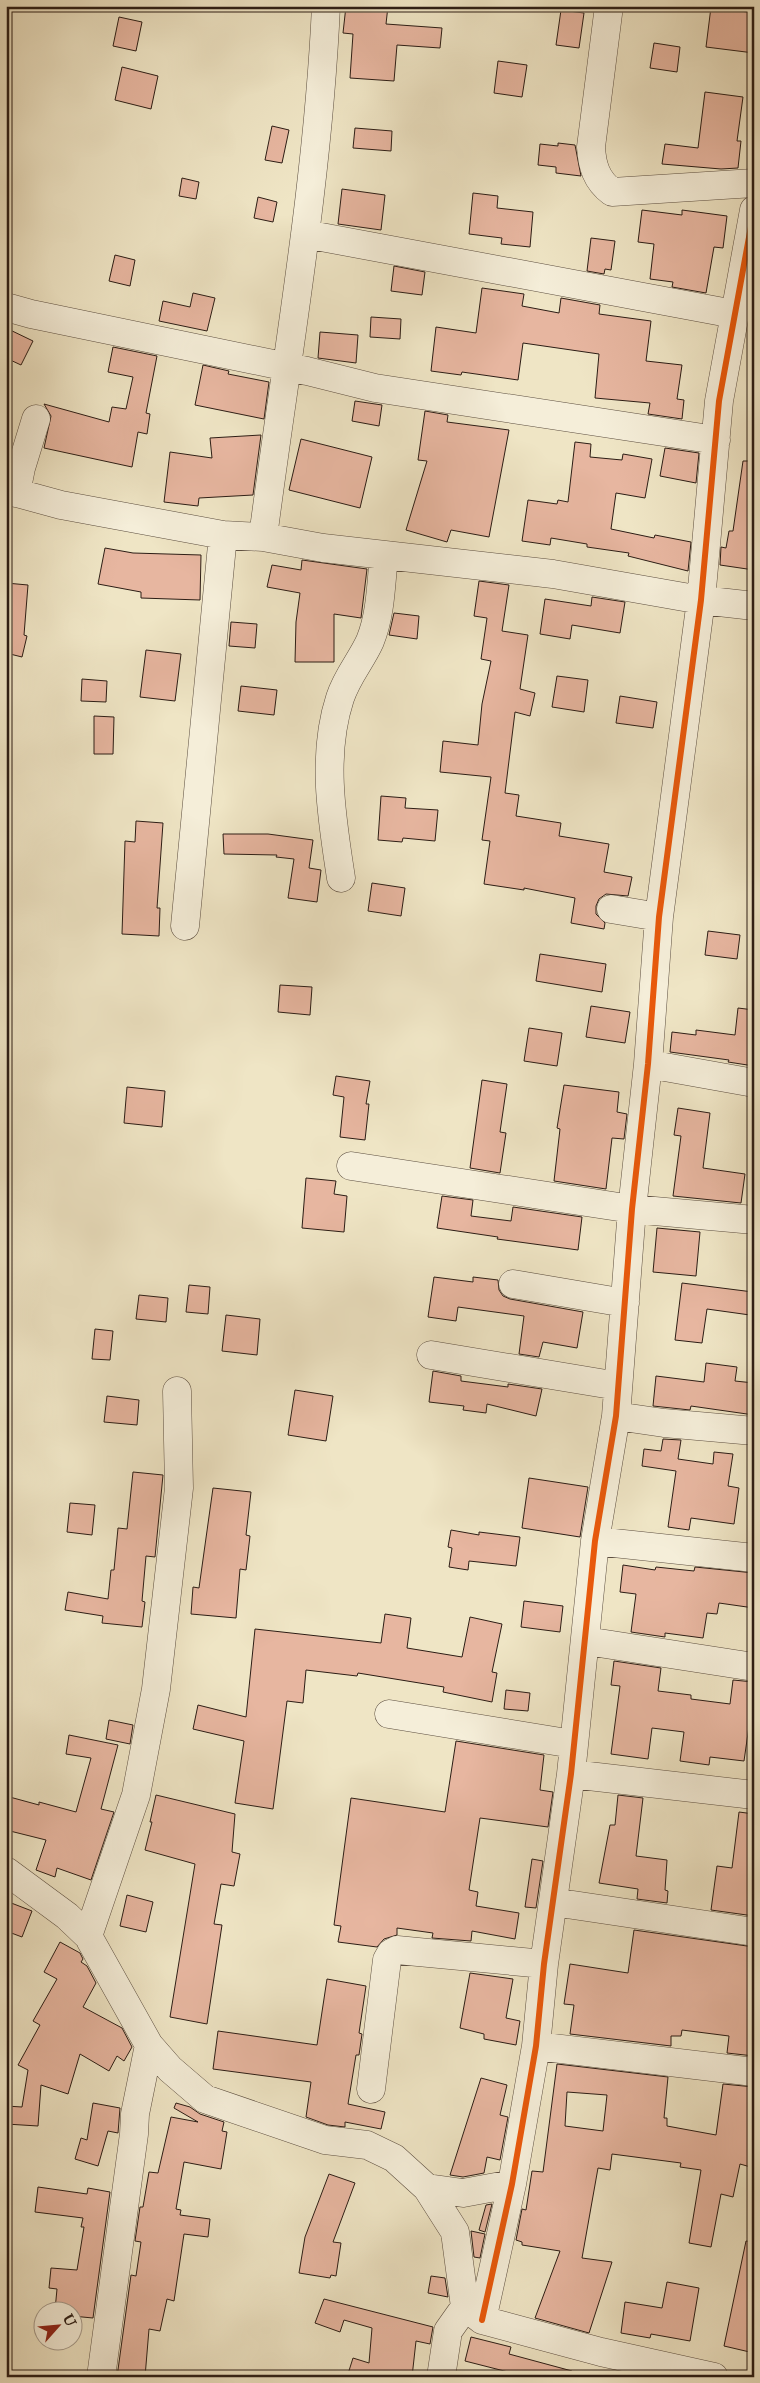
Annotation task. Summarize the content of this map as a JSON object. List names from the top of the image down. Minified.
{"north":"top right"}
